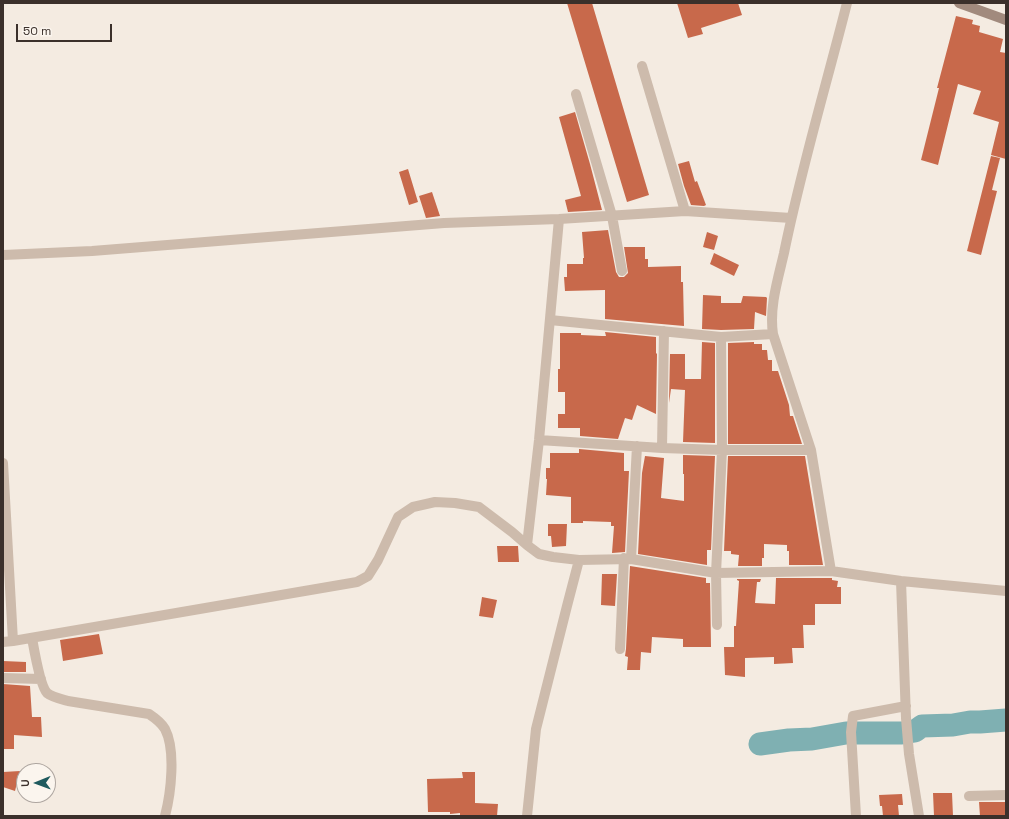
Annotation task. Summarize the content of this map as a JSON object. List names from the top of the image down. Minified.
{"scale_bar":"50 m","north":"left"}
